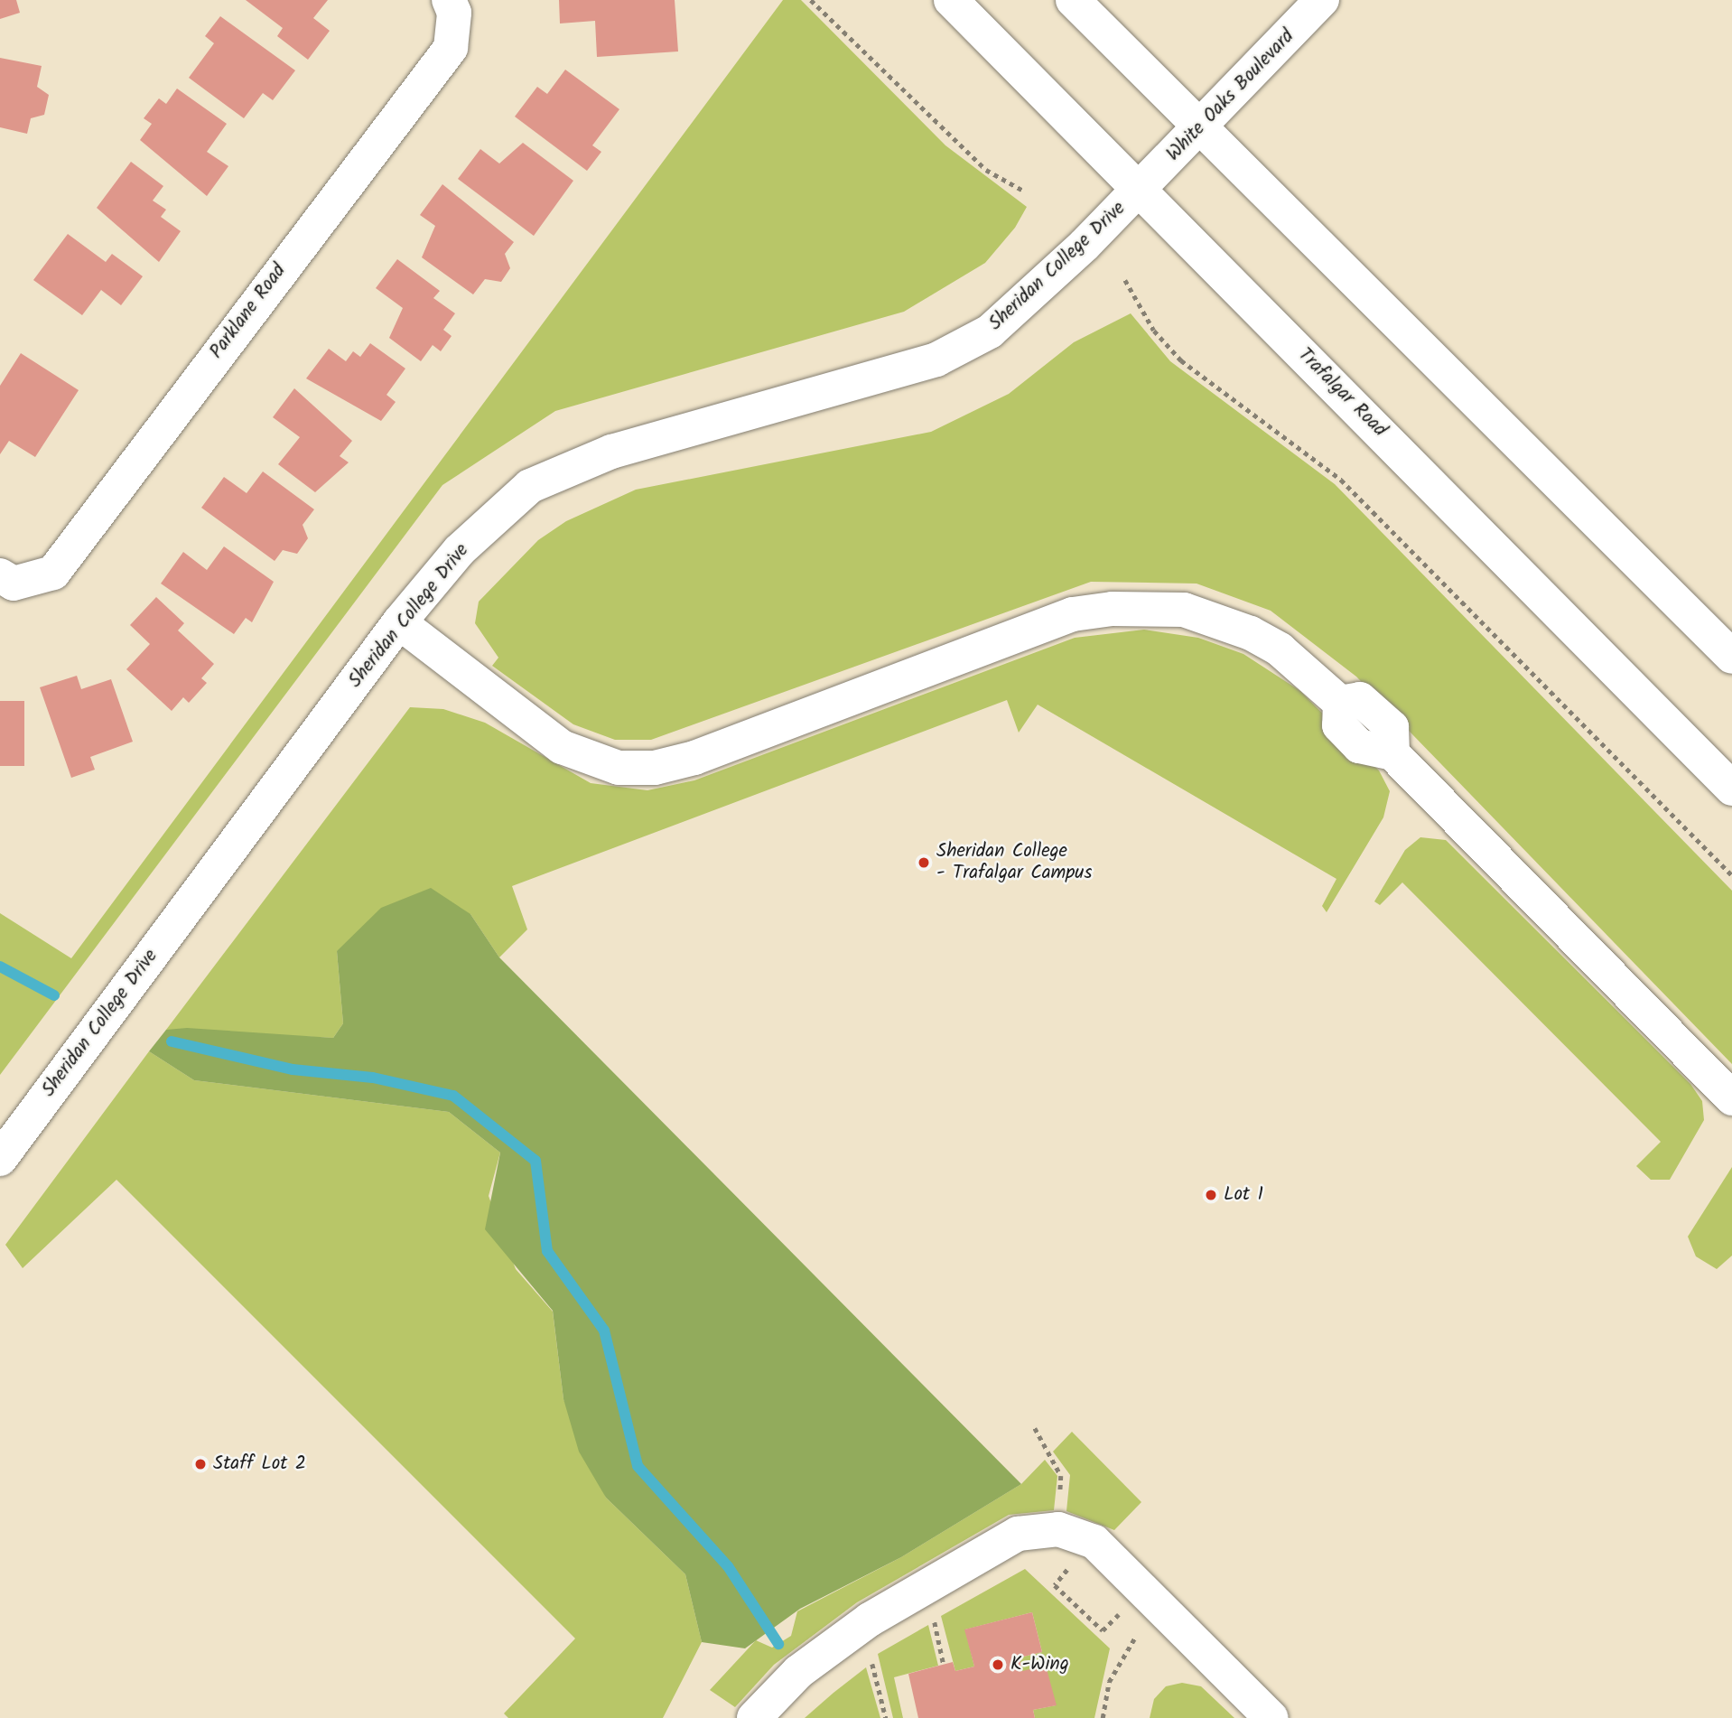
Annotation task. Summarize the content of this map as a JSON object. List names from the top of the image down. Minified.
{"streets":{"main road":["White Oaks Boulevard","Sheridan College Drive","Parklane Road","Trafalgar Road"]},"crossings":[["White Oaks Boulevard","Sheridan College Drive"],["White Oaks Boulevard","Trafalgar Road"],["Sheridan College Drive","Trafalgar Road"]],"places":["Sheridan College - Trafalgar Campus","Lot 1","Staff Lot 2","K-Wing"]}
